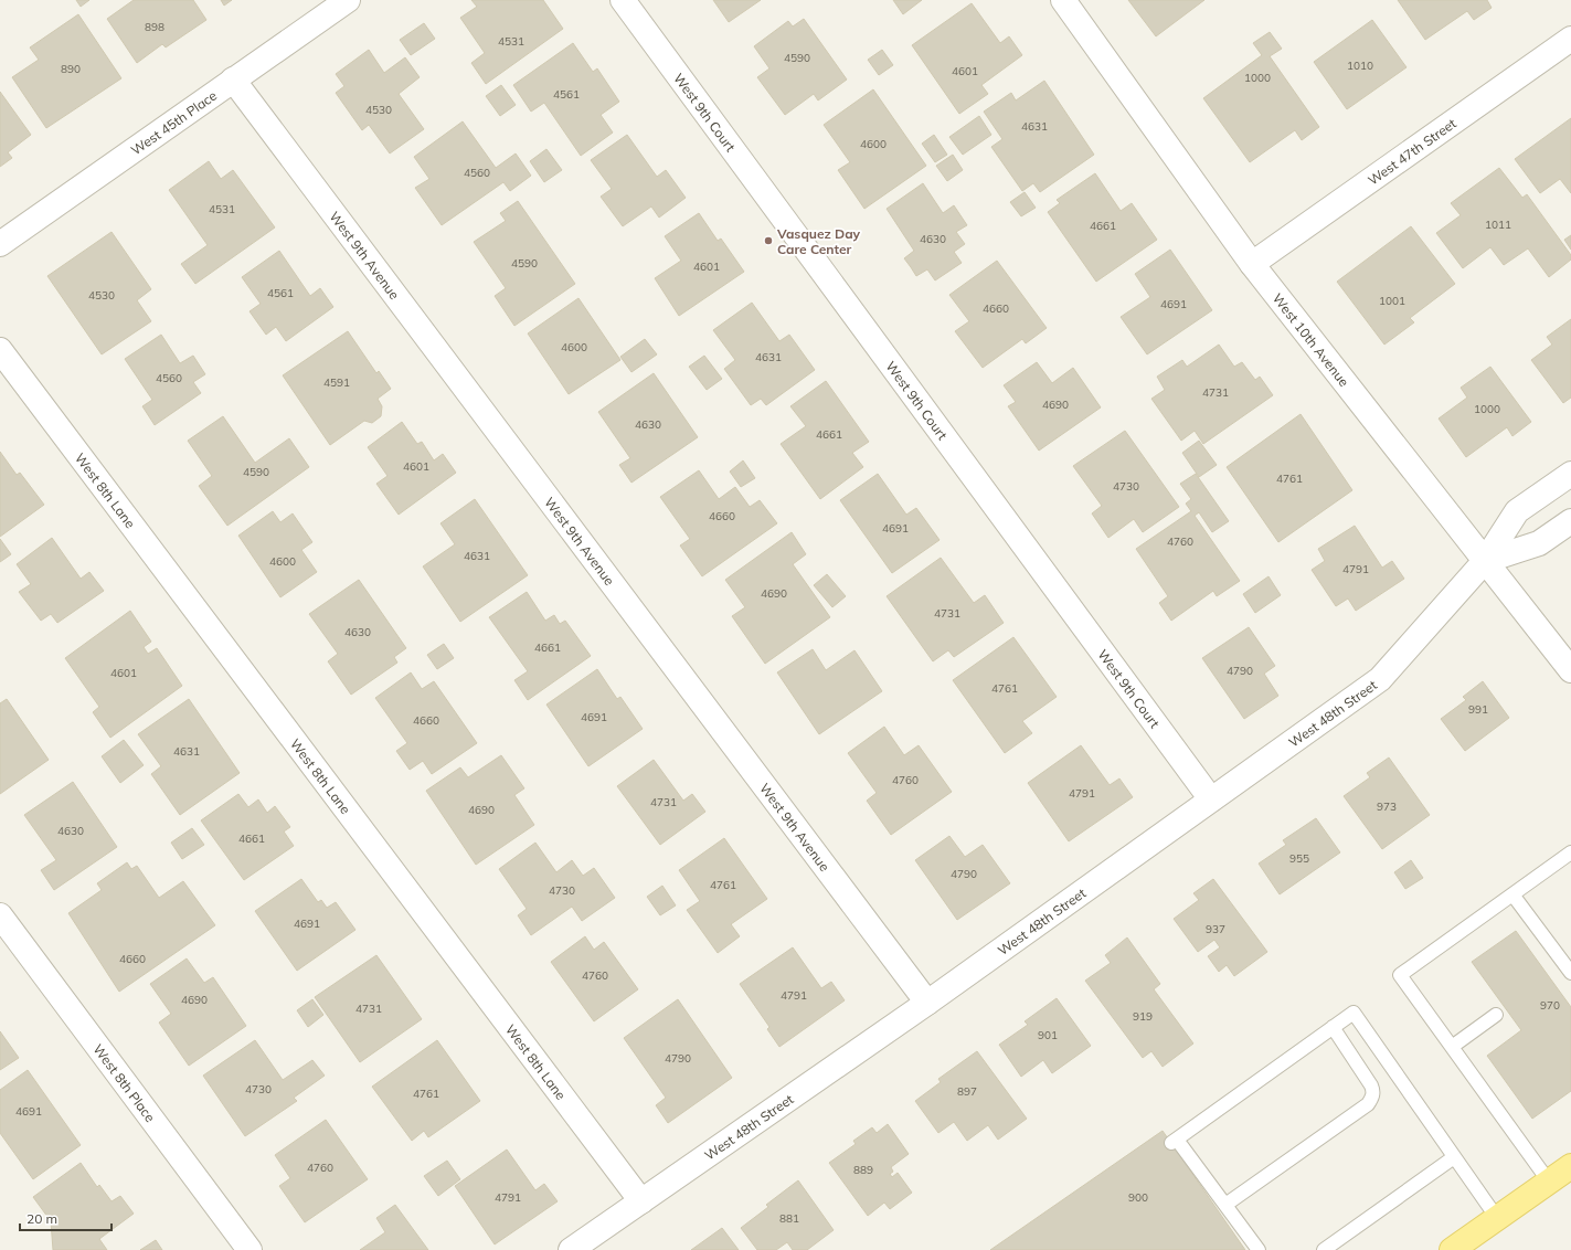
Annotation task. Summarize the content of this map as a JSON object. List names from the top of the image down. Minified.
{"streets":{"street":["West 9th Court","West 45th Place","West 47th Street","West 9th Avenue","West 10th Avenue","West 8th Lane","West 48th Street","West 8th Place"]},"crossings":[["West 9th Court","West 48th Street"],["West 45th Place","West 9th Avenue"],["West 47th Street","West 10th Avenue"],["West 9th Avenue","West 48th Street"],["West 10th Avenue","West 48th Street"],["West 8th Lane","West 48th Street"]],"places":["Vasquez Day Care Center"],"house_numbers":["898","4531","4590","1010","890","4601","1000","4561","4530","4631","4600","4560","4531","1011","4661","4630","4590","4601","4561","4530","1001","4691","4660","4600","4631","4560","4591","4731","4690","1000","4630","4661","4601","4590","4761","4730","4660","4691","4760","4631","4600","4791","4690","4731","4630","4661","4790","4601","4761","991","4691","4660","4631","4760","4791","4731","973","4690","4630","4661","955","4790","4761","4730","4691","937","4660","4760","4791","4690","970","4731","919","901","4790","4730","897","4761","4691","4760","889","4791","900","881"],"scale_bar":"20 m"}
